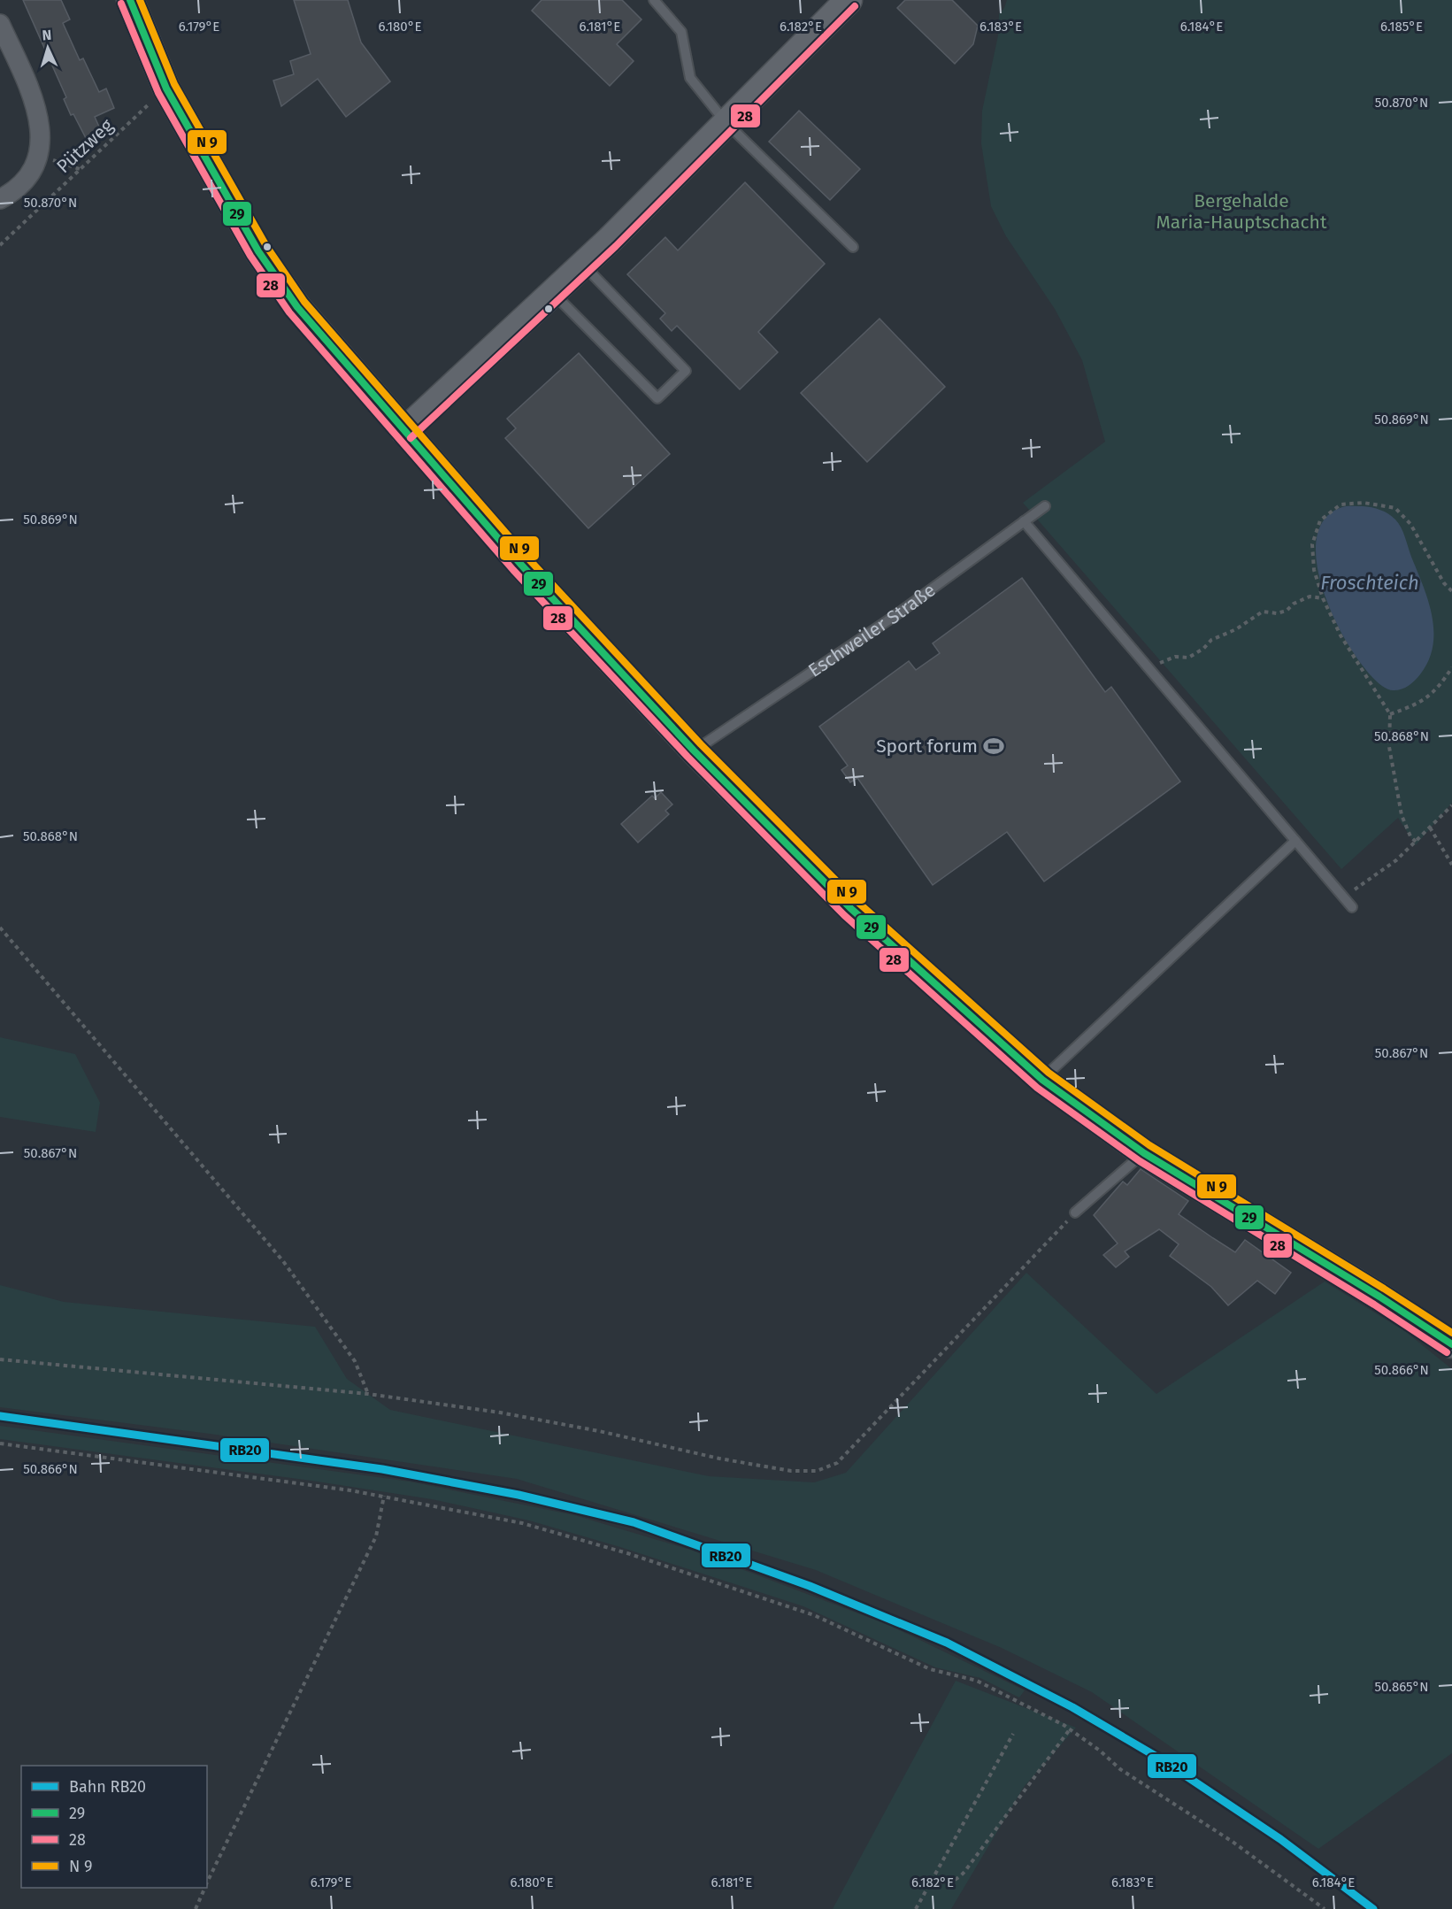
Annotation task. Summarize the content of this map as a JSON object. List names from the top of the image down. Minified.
{"streets":{"lane":["Eschweiler Straße"],"path":["Pützweg"]},"water":["Froschteich"],"parks":["Bergehalde Maria-Hauptschacht"],"places":{"sports":["Sport forum"]},"lines":["transit line 29","transit line 28","rail line RB20"],"legend":["Bahn RB20","29","28","N 9"],"north":"top","coordinates":["6.179°E","6.180°E","6.181°E","6.182°E","6.183°E","6.184°E","6.185°E","50.870°N","50.869°N","50.868°N","50.867°N","50.866°N","50.865°N"]}
